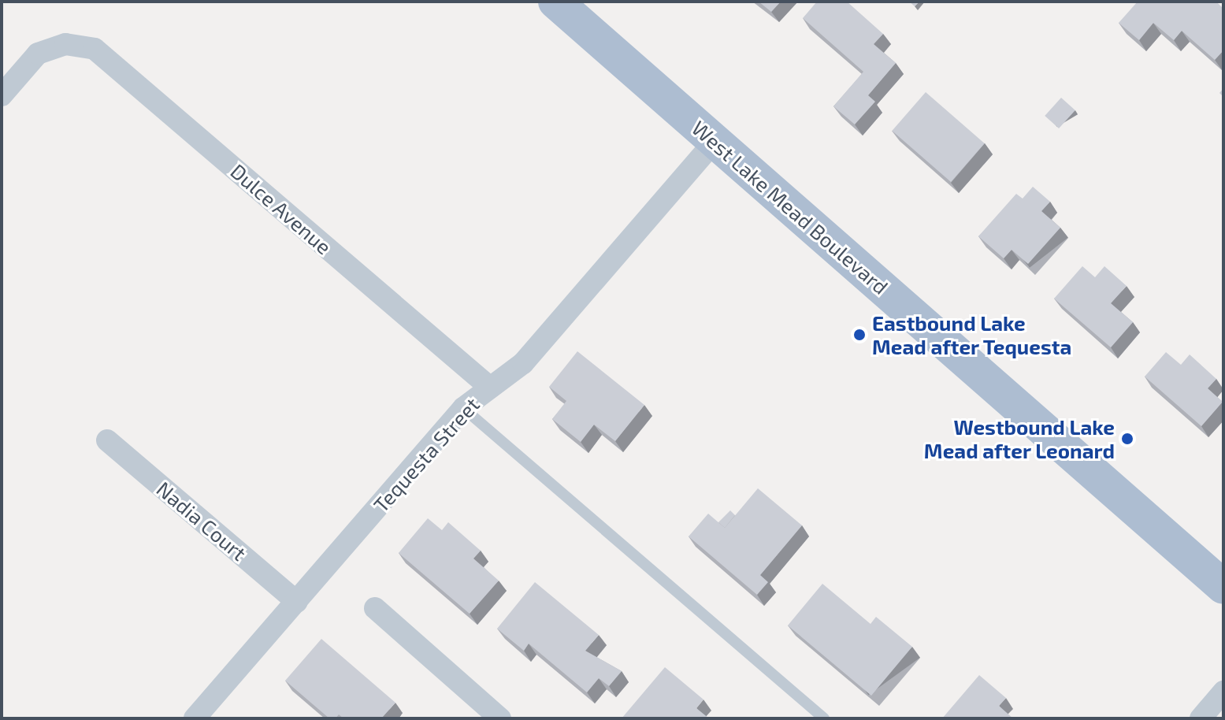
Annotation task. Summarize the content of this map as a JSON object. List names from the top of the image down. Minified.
{"streets":{"main road":["West Lake Mead Boulevard"],"street":["Dulce Avenue","Tequesta Street","Nadia Court"]},"crossings":[["West Lake Mead Boulevard","Tequesta Street"],["Dulce Avenue","Tequesta Street"],["Tequesta Street","Nadia Court"]],"places":["Eastbound Lake Mead after Tequesta","Westbound Lake Mead after Leonard"]}
